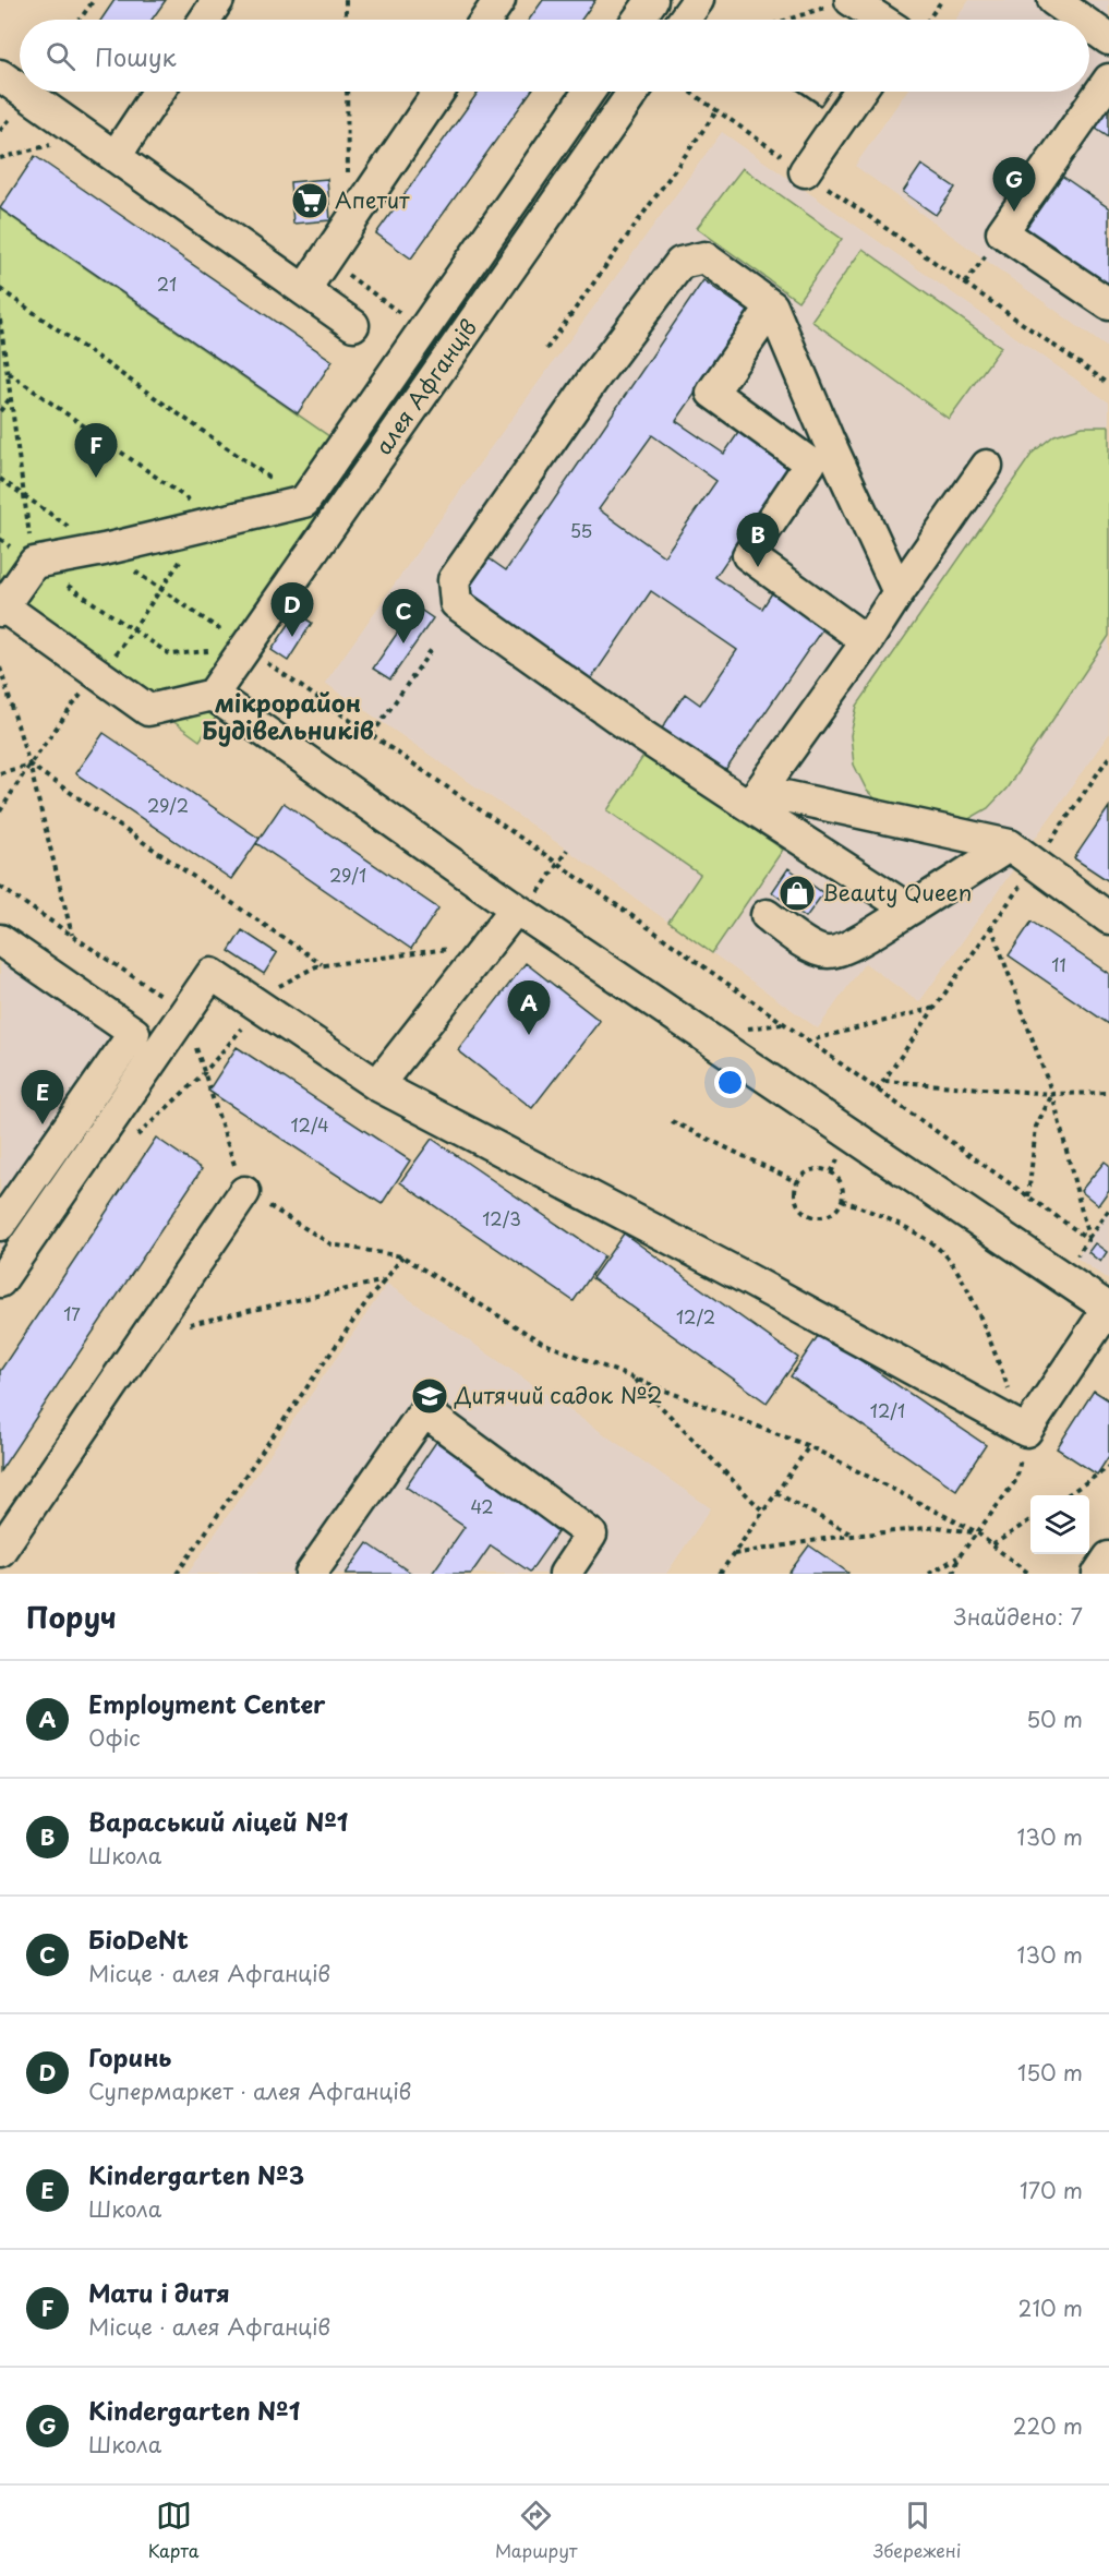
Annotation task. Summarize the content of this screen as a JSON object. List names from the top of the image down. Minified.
{"streets":{"street":["алея Афганців"]},"districts":["мікрорайон Будівельників"],"places":{"supermarket":["Апетит"],"shop":["Beauty Queen"],"school or university":["Дитячий садок №2"]},"house_numbers":["21","55","29/2","29/1","11","12/4","12/3","17","12/2","12/1","42"],"page":{"search":"Пошук","pins":["G","F","B","D","C","A","E"],"heading":["Поруч","Знайдено: 7"],"list":[{"mark":"A","name":"Employment Center","note":"Офіс","value":"50 m"},{"mark":"B","name":"Вараський ліцей №1","note":"Школа","value":"130 m"},{"mark":"C","name":"БіоDeNt","note":"Місце · алея Афганців","value":"130 m"},{"mark":"D","name":"Горинь","note":"Супермаркет · алея Афганців","value":"150 m"},{"mark":"E","name":"Kindergarten №3","note":"Школа","value":"170 m"},{"mark":"F","name":"Мати і дитя","note":"Місце · алея Афганців","value":"210 m"},{"mark":"G","name":"Kindergarten №1","note":"Школа","value":"220 m"}],"nav":["Карта","Маршрут","Збережені"]}}
